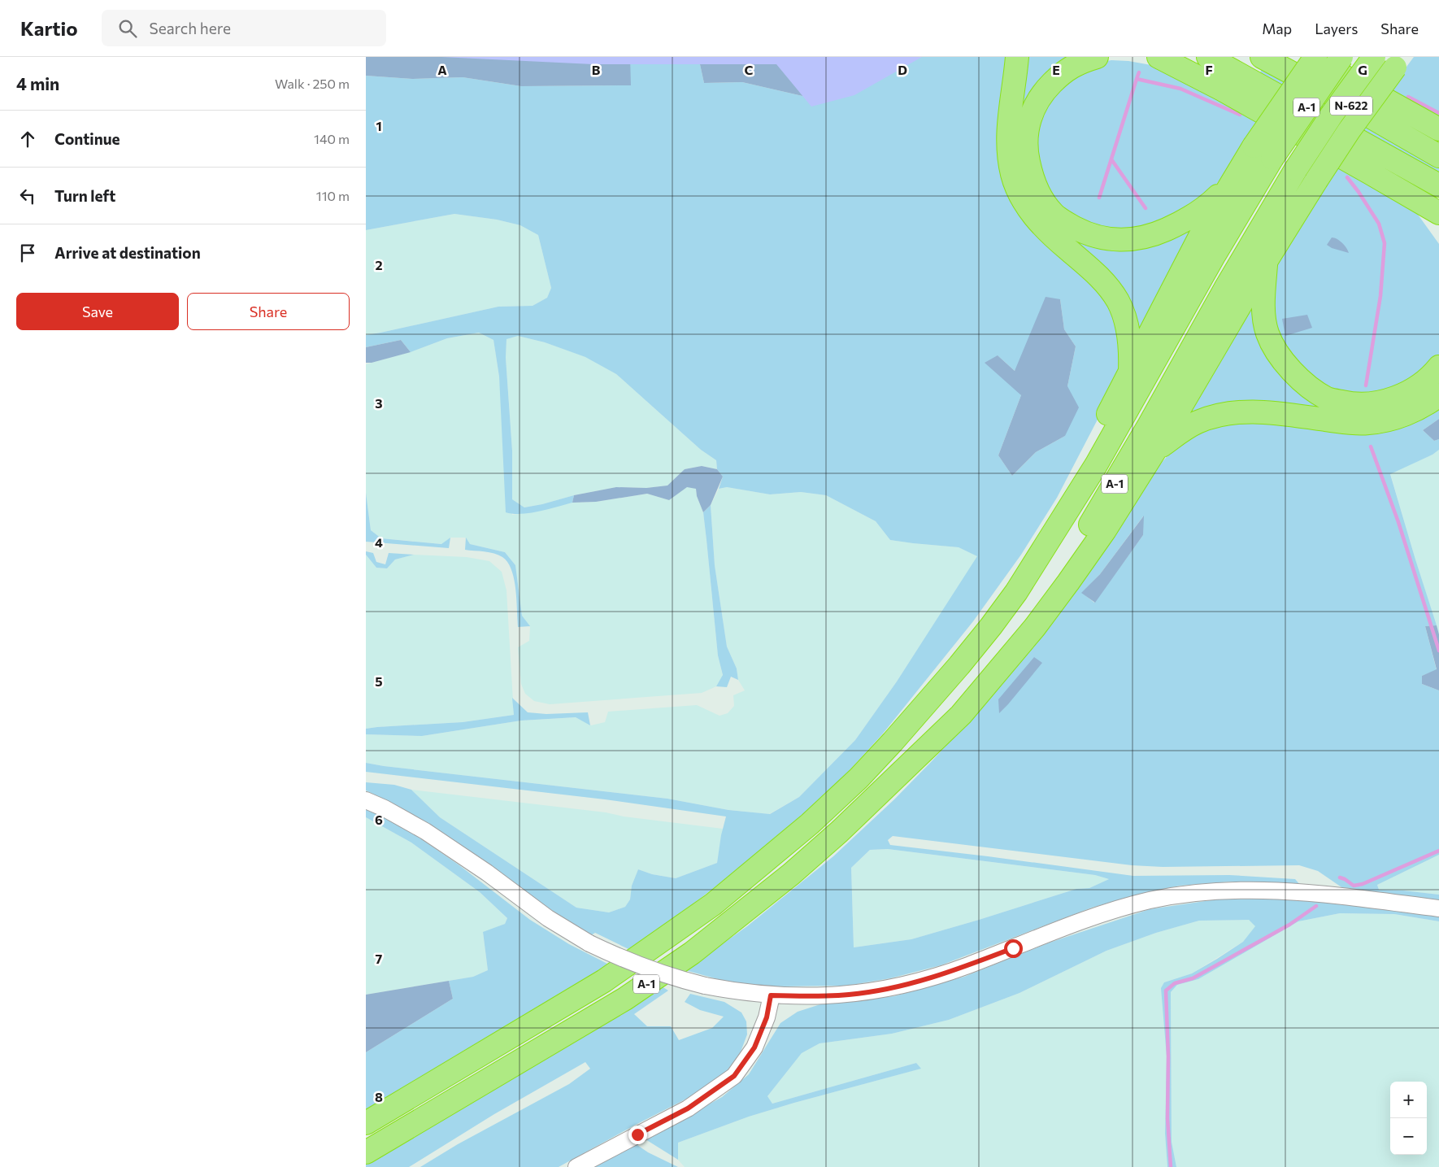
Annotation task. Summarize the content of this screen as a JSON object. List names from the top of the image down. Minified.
{"streets":{"highway":["N-622","A-1"]},"page":{"header":"Kartio","search":"Search here","nav":["Map","Layers","Share"],"heading":["4 min","Walk · 250 m"],"list":[["Continue","140 m"],["Turn left","110 m"],"Arrive at destination"],"buttons":["Save","Share"],"map_buttons":["+","−"]},"grid":{"columns":["A","B","C","D","E","F","G"],"rows":["1","2","3","4","5","6","7","8"]}}
